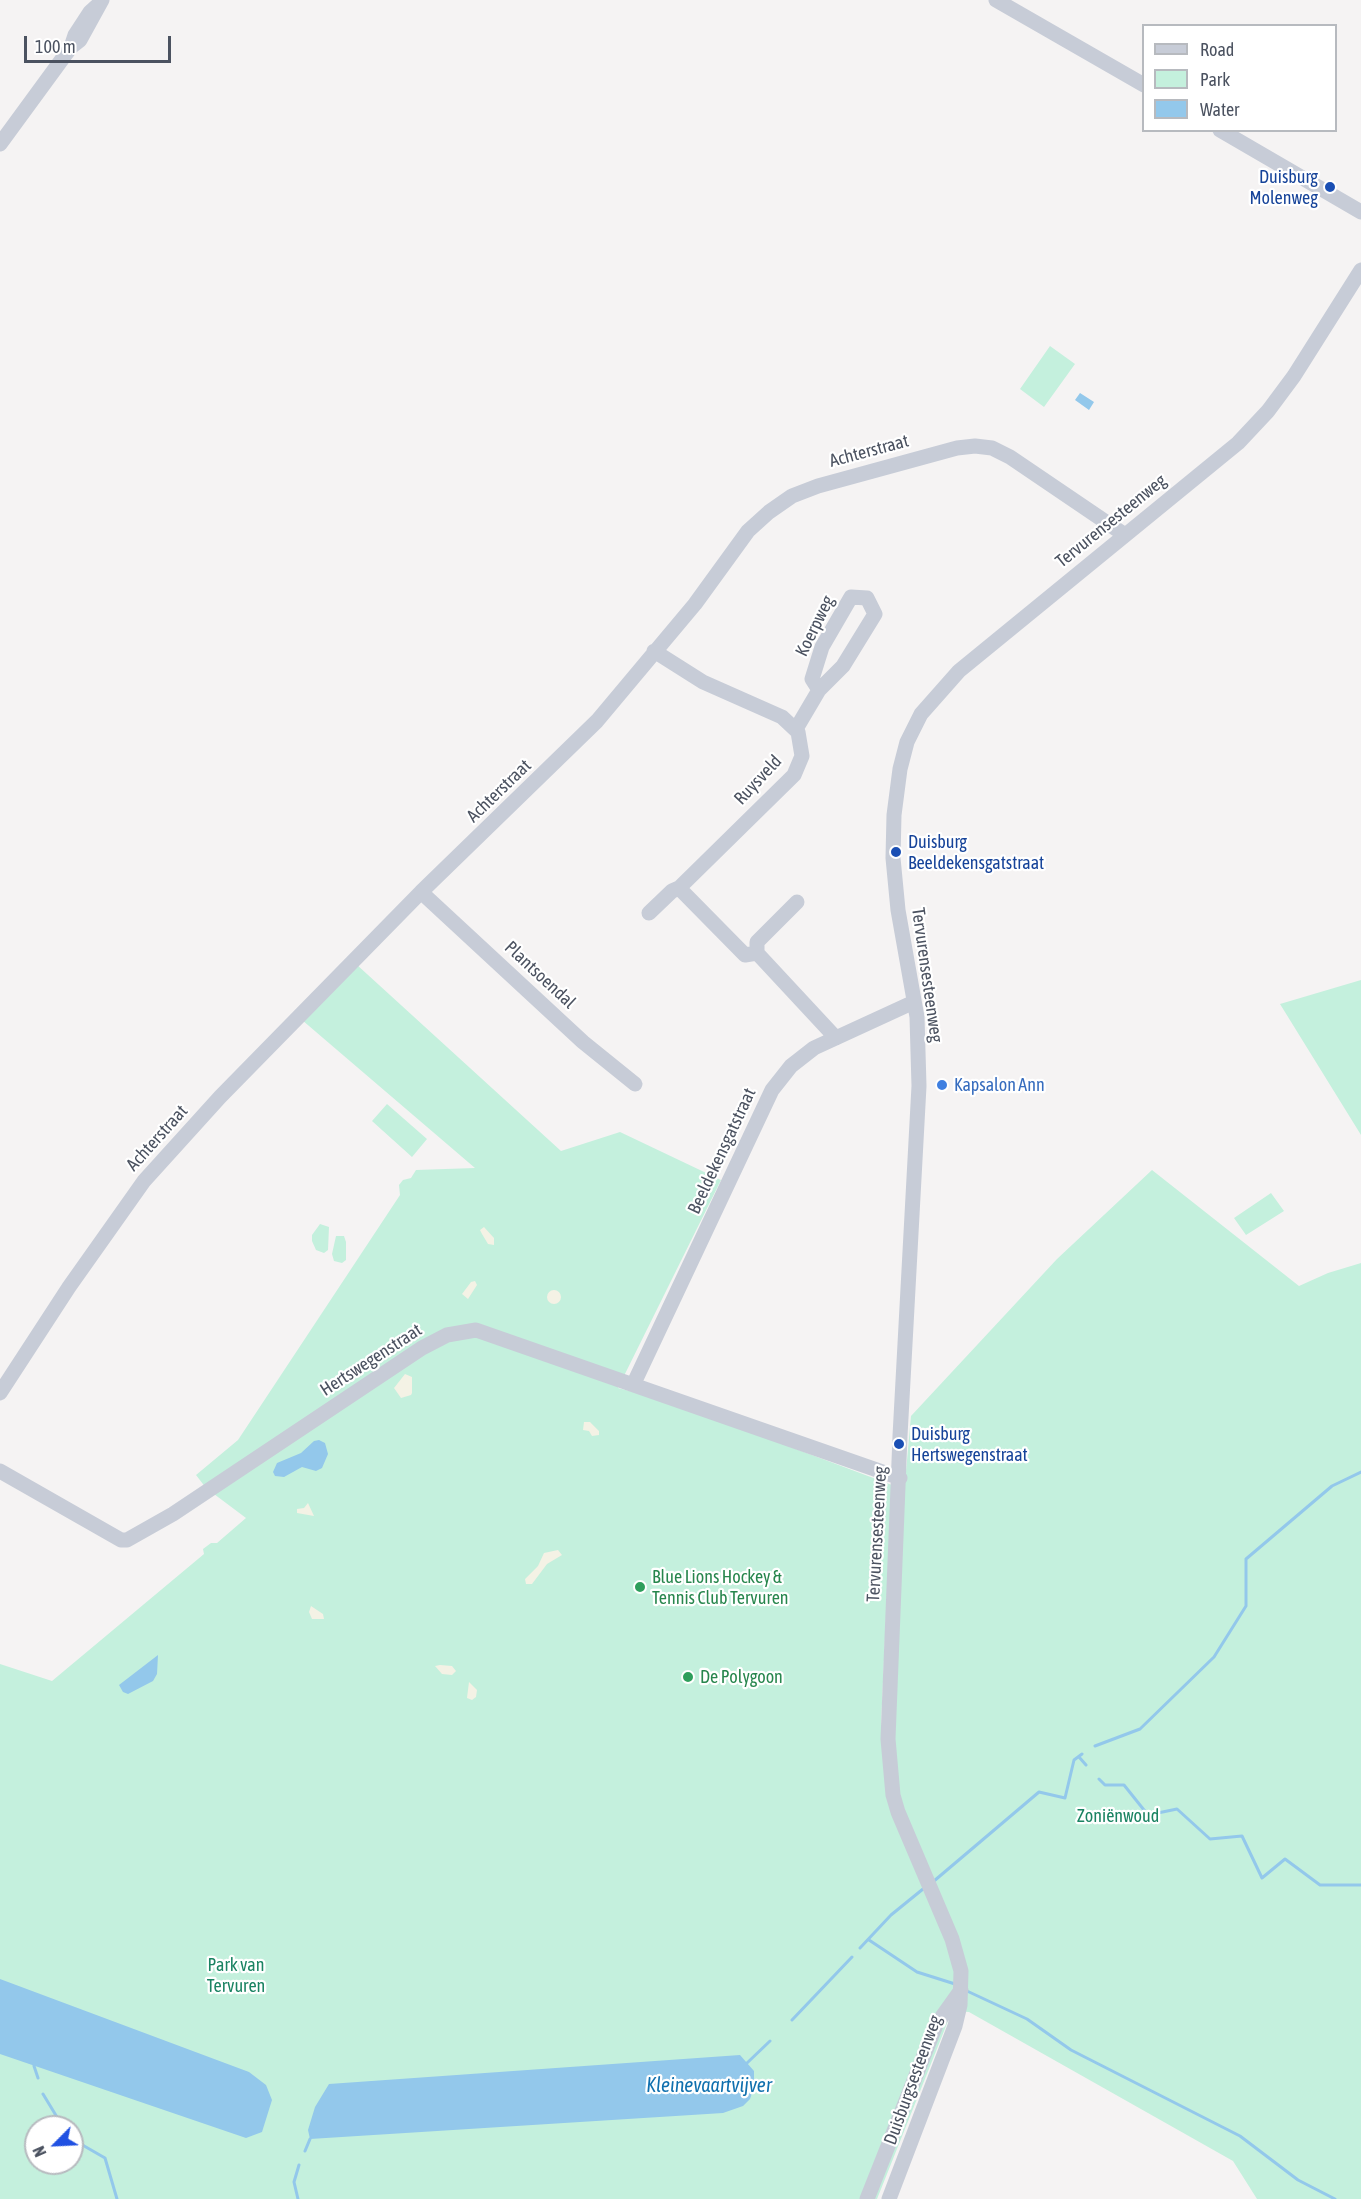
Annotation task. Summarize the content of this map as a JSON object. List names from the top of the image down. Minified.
{"streets":{"street":["Achterstraat","Tervurensesteenweg","Koerpweg","Ruysveld","Plantsoendal","Beeldekensgatstraat","Hertswegenstraat","Duisburgsesteenweg"]},"crossings":[["Achterstraat","Tervurensesteenweg"],["Achterstraat","Plantsoendal"],["Tervurensesteenweg","Beeldekensgatstraat"],["Tervurensesteenweg","Hertswegenstraat"],["Tervurensesteenweg","Duisburgsesteenweg"],["Koerpweg","Ruysveld"],["Beeldekensgatstraat","Hertswegenstraat"]],"water":["Kleinevaartvijver"],"parks":["Zoniënwoud","Park van Tervuren"],"places":["Duisburg Molenweg","Duisburg Beeldekensgatstraat","Kapsalon Ann","Duisburg Hertswegenstraat","Blue Lions Hockey & Tennis Club Tervuren","De Polygoon"],"legend":["Road","Park","Water"],"scale_bar":"100 m","north":"bottom left"}
